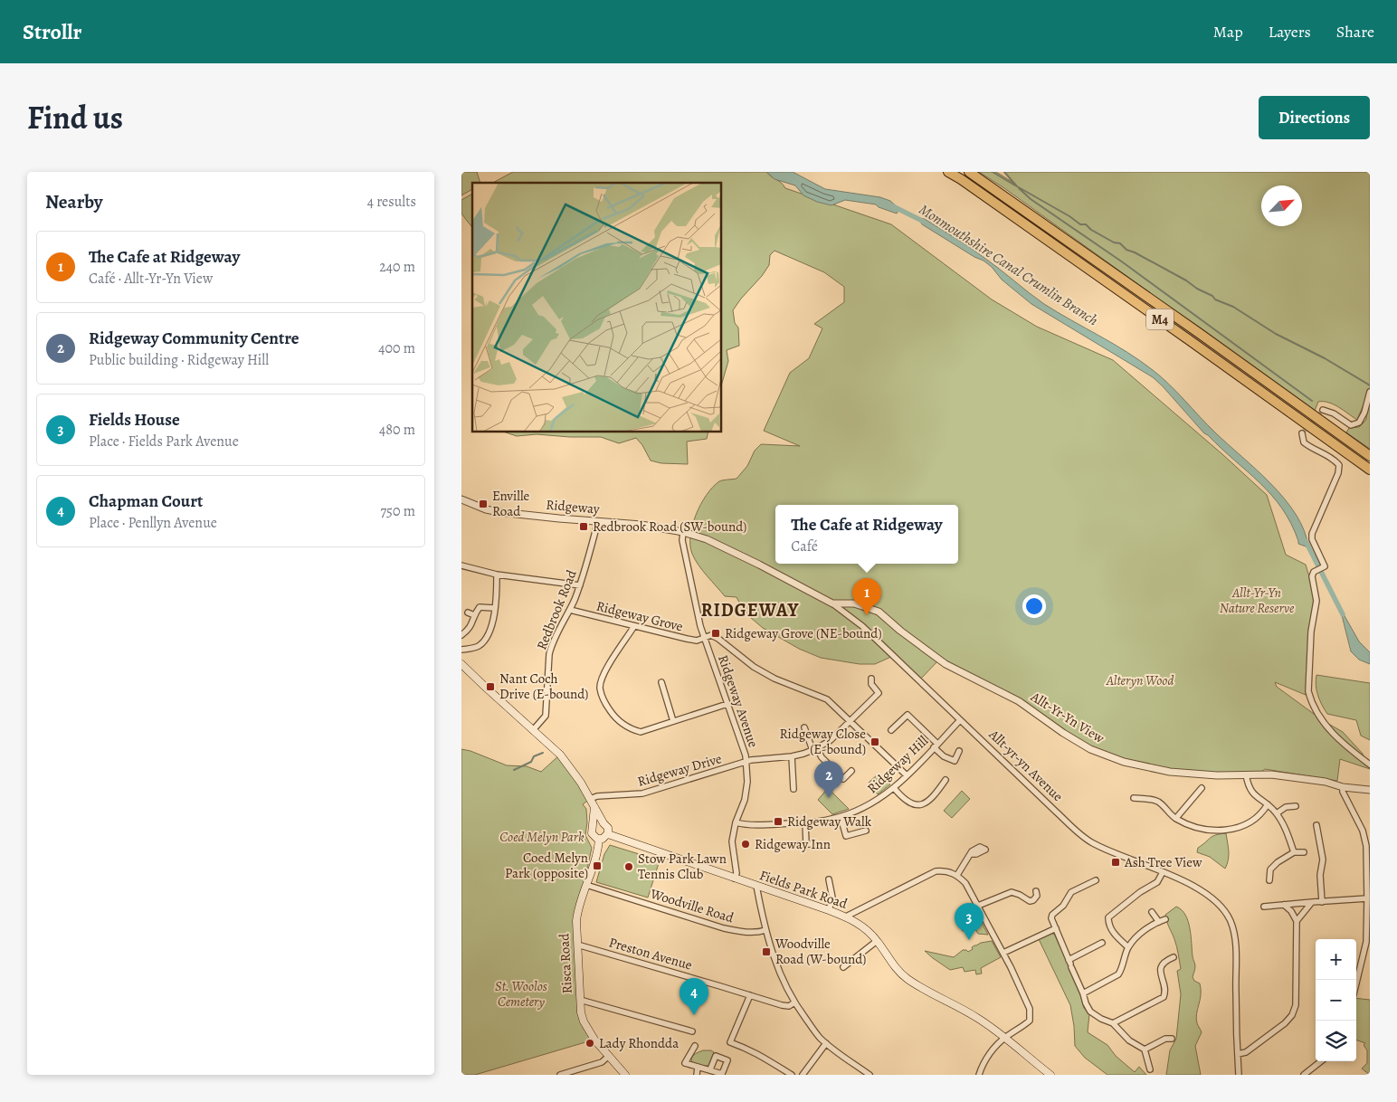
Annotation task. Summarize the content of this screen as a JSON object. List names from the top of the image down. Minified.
{"streets":{"highway":["M4"],"main road":["Fields Park Road","Risca Road"],"street":["Ridgeway","Redbrook Road","Ridgeway Grove","Ridgeway Avenue","Allt-Yr-Yn View","Ridgeway Hill","Allt-yr-yn Avenue","Ridgeway Drive","Woodville Road","Preston Avenue"]},"crossings":[["Ridgeway","Redbrook Road"],["Ridgeway","Ridgeway Avenue"],["Ridgeway","Allt-yr-yn Avenue"],["Redbrook Road","Ridgeway Grove"],["Ridgeway Grove","Ridgeway Avenue"],["Ridgeway Avenue","Ridgeway Hill"],["Ridgeway Avenue","Allt-yr-yn Avenue"],["Ridgeway Avenue","Ridgeway Drive"],["Ridgeway Avenue","Fields Park Road"],["Allt-Yr-Yn View","Allt-yr-yn Avenue"],["Ridgeway Hill","Allt-yr-yn Avenue"],["Fields Park Road","Risca Road"],["Woodville Road","Risca Road"],["Preston Avenue","Risca Road"]],"districts":["RIDGEWAY"],"water":["Monmouthshire Canal Crumlin Branch"],"parks":["Allt-Yr-Yn Nature Reserve","Alteryn Wood","Coed Melyn Park","St. Woolos Cemetery"],"places":{"transit":["Enville Road","Redbrook Road (SW-bound)","Ridgeway Grove (NE-bound)","Nant Coch Drive (E-bound)","Ridgeway Close (E-bound)","Ridgeway Walk","Ash Tree View","Coed Melyn Park (opposite)","Woodville Road (W-bound)"],"other":["Ridgeway Inn","Stow Park Lawn Tennis Club","Lady Rhondda"]},"north":"top right","page":{"header":"Strollr","nav":["Map","Layers","Share"],"title":"Find us","buttons":"Directions","heading":["Nearby","4 results"],"list":[{"mark":"1","name":"The Cafe at Ridgeway","note":"Café · Allt-Yr-Yn View","value":"240 m"},{"mark":"2","name":"Ridgeway Community Centre","note":"Public building · Ridgeway Hill","value":"400 m"},{"mark":"3","name":"Fields House","note":"Place · Fields Park Avenue","value":"480 m"},{"mark":"4","name":"Chapman Court","note":"Place · Penllyn Avenue","value":"750 m"}],"popup":["The Cafe at Ridgeway","Café"],"pins":["1","2","3","4"],"map_buttons":["+","−"]}}
